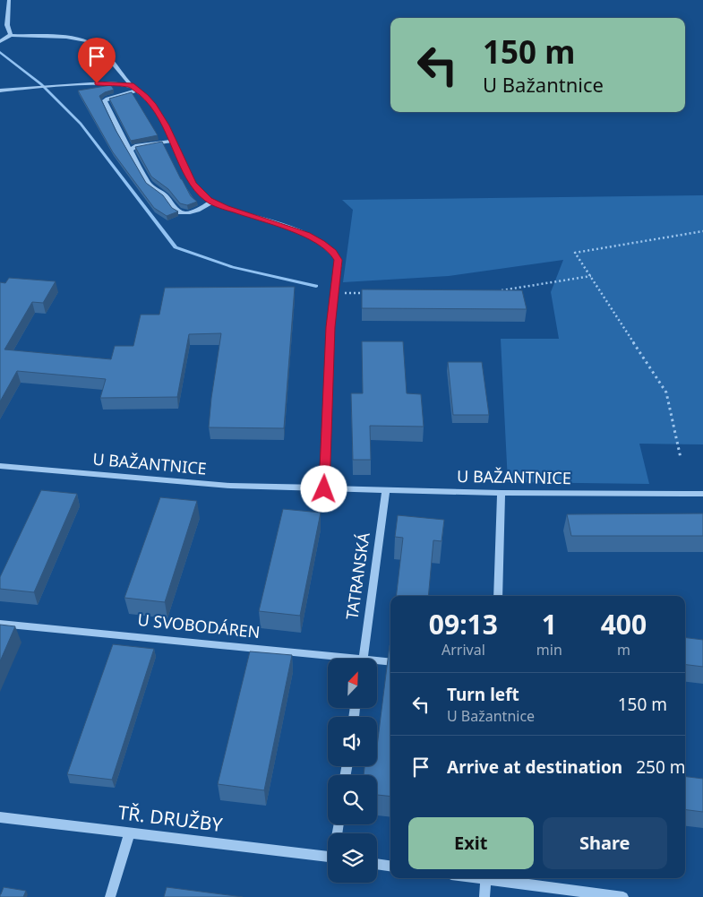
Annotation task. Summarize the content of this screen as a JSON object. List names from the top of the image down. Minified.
{"streets":{"street":["U BAŽANTNICE","TATRANSKÁ","U SVOBODÁREN","TŘ. DRUŽBY"]},"crossings":[["U BAŽANTNICE","TATRANSKÁ"]],"north":"top right","page":{"turn":["150 m","U Bažantnice"],"eta":["09:13","Arrival","1","min","400","m"],"list":[{"name":"Turn left","note":"U Bažantnice","value":"150 m"},{"name":"Arrive at destination","value":"250 m"}],"buttons":["Exit","Share"]}}
